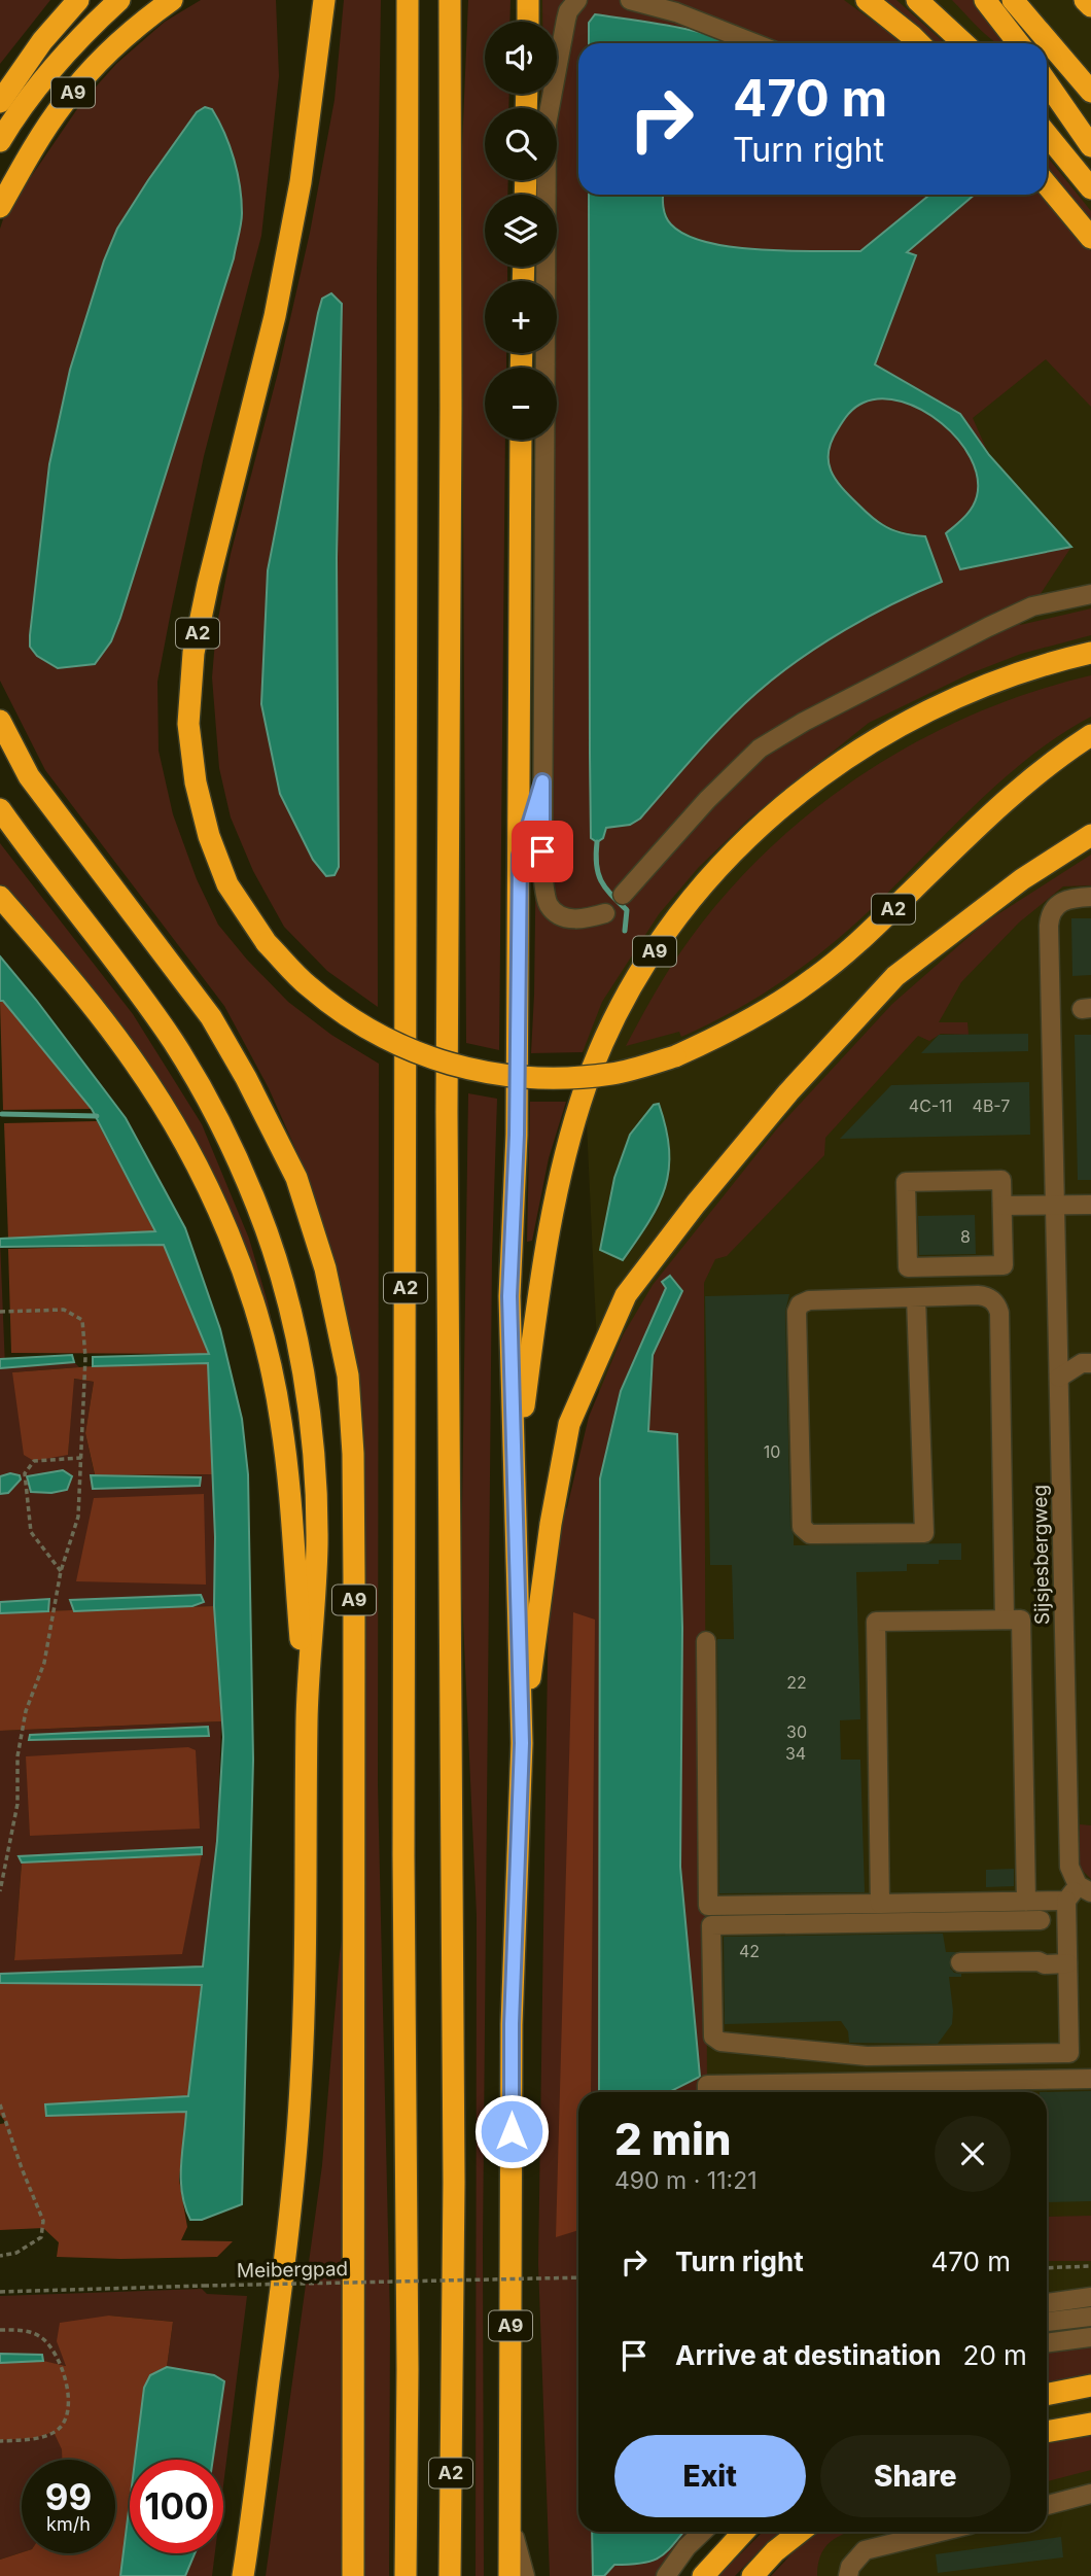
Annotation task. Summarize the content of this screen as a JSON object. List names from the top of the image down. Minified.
{"streets":{"highway":["A9","A2"],"street":["Sijsjesbergweg"],"path":["Meibergpad"]},"house_numbers":["4C-11","4B-7","8","10","22","30","34","42"],"page":{"map_buttons":["+","−"],"turn":["470 m","Turn right"],"heading":["2 min","490 m · 11:21"],"list":[{"name":"Turn right","value":"470 m"},{"name":"Arrive at destination","value":"20 m"}],"buttons":["Exit","Share"],"speed":"99 km/h","limit":"100"}}
